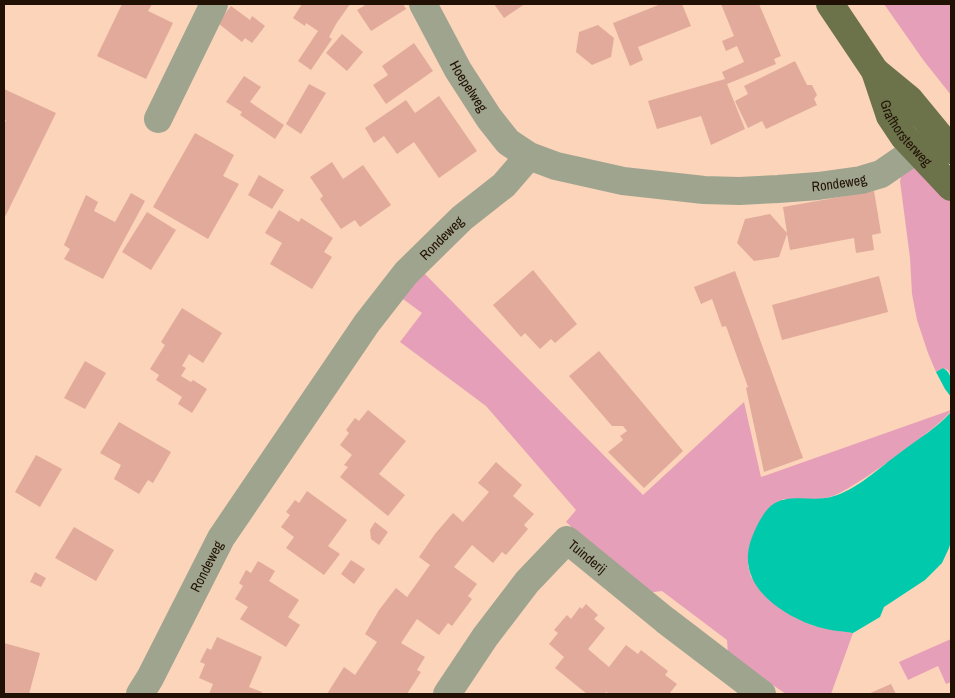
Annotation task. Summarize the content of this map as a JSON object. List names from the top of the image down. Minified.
{"streets":{"main road":["Grafhorsterweg"],"street":["Hoepelweg","Rondeweg","Tuinderij"]},"crossings":[["Hoepelweg","Rondeweg"],["Grafhorsterweg","Rondeweg"]]}
